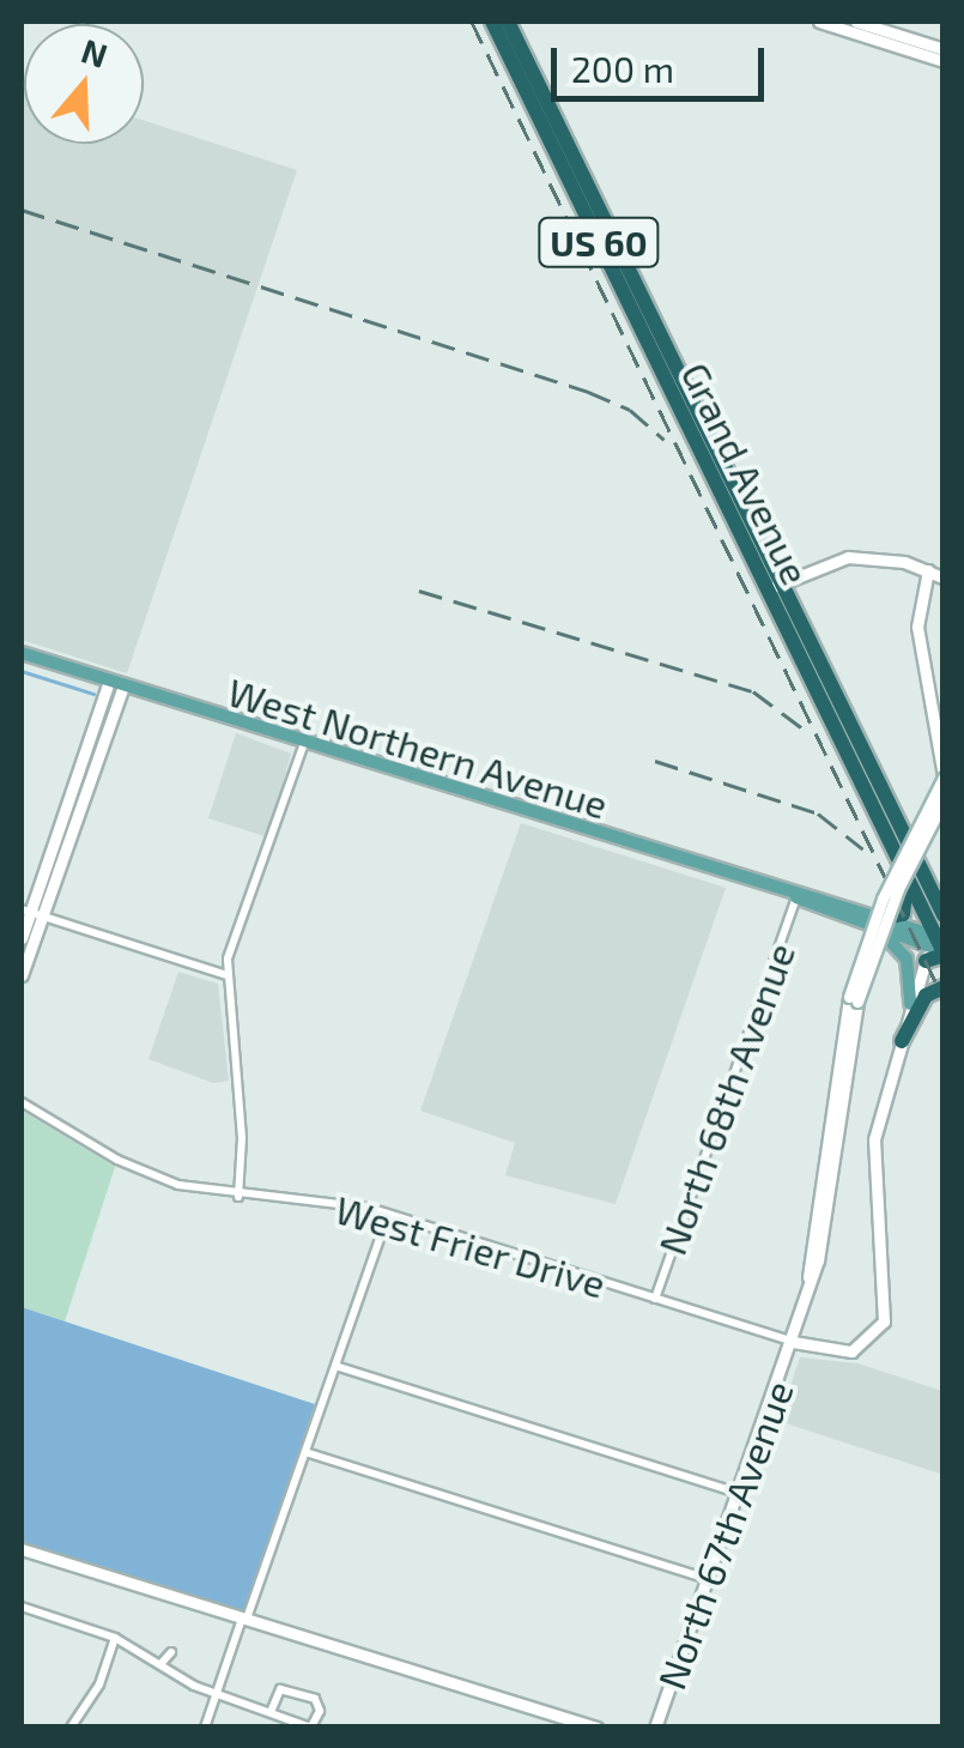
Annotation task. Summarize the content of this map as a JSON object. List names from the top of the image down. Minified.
{"streets":{"highway":["US 60","Grand Avenue"],"main road":["West Northern Avenue","North 67th Avenue"],"street":["North 68th Avenue","West Frier Drive"]},"crossings":[["Grand Avenue","West Northern Avenue"],["Grand Avenue","North 67th Avenue"],["West Northern Avenue","North 68th Avenue"],["West Northern Avenue","North 67th Avenue"],["North 68th Avenue","West Frier Drive"],["West Frier Drive","North 67th Avenue"]],"scale_bar":"200 m","north":"top"}
